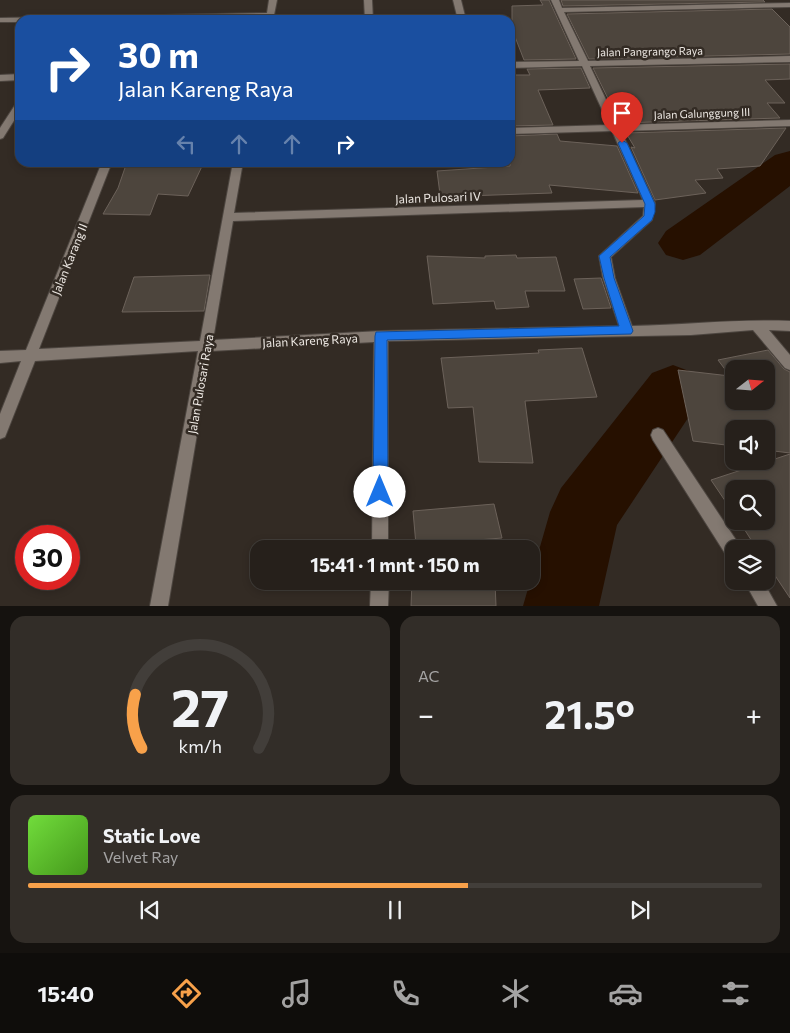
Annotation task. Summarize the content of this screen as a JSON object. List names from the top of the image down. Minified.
{"streets":{"street":["Jalan Pangrango Raya","Jalan Galunggung III","Jalan Pulosari IV","Jalan Karang II","Jalan Kareng Raya","Jalan Pulosari Raya"]},"crossings":[["Jalan Pulosari IV","Jalan Pulosari Raya"],["Jalan Karang II","Jalan Kareng Raya"],["Jalan Kareng Raya","Jalan Pulosari Raya"]],"north":"right","page":{"turn":["30 m","Jalan Kareng Raya"],"limit":"30","trip":"15:41 · 1 mnt · 150 m","tile":"AC","heat":["−","21.5°","+"],"song":["Static Love","Velvet Ray"],"tabs":"15:40","gauge":["27","km/h"]}}
